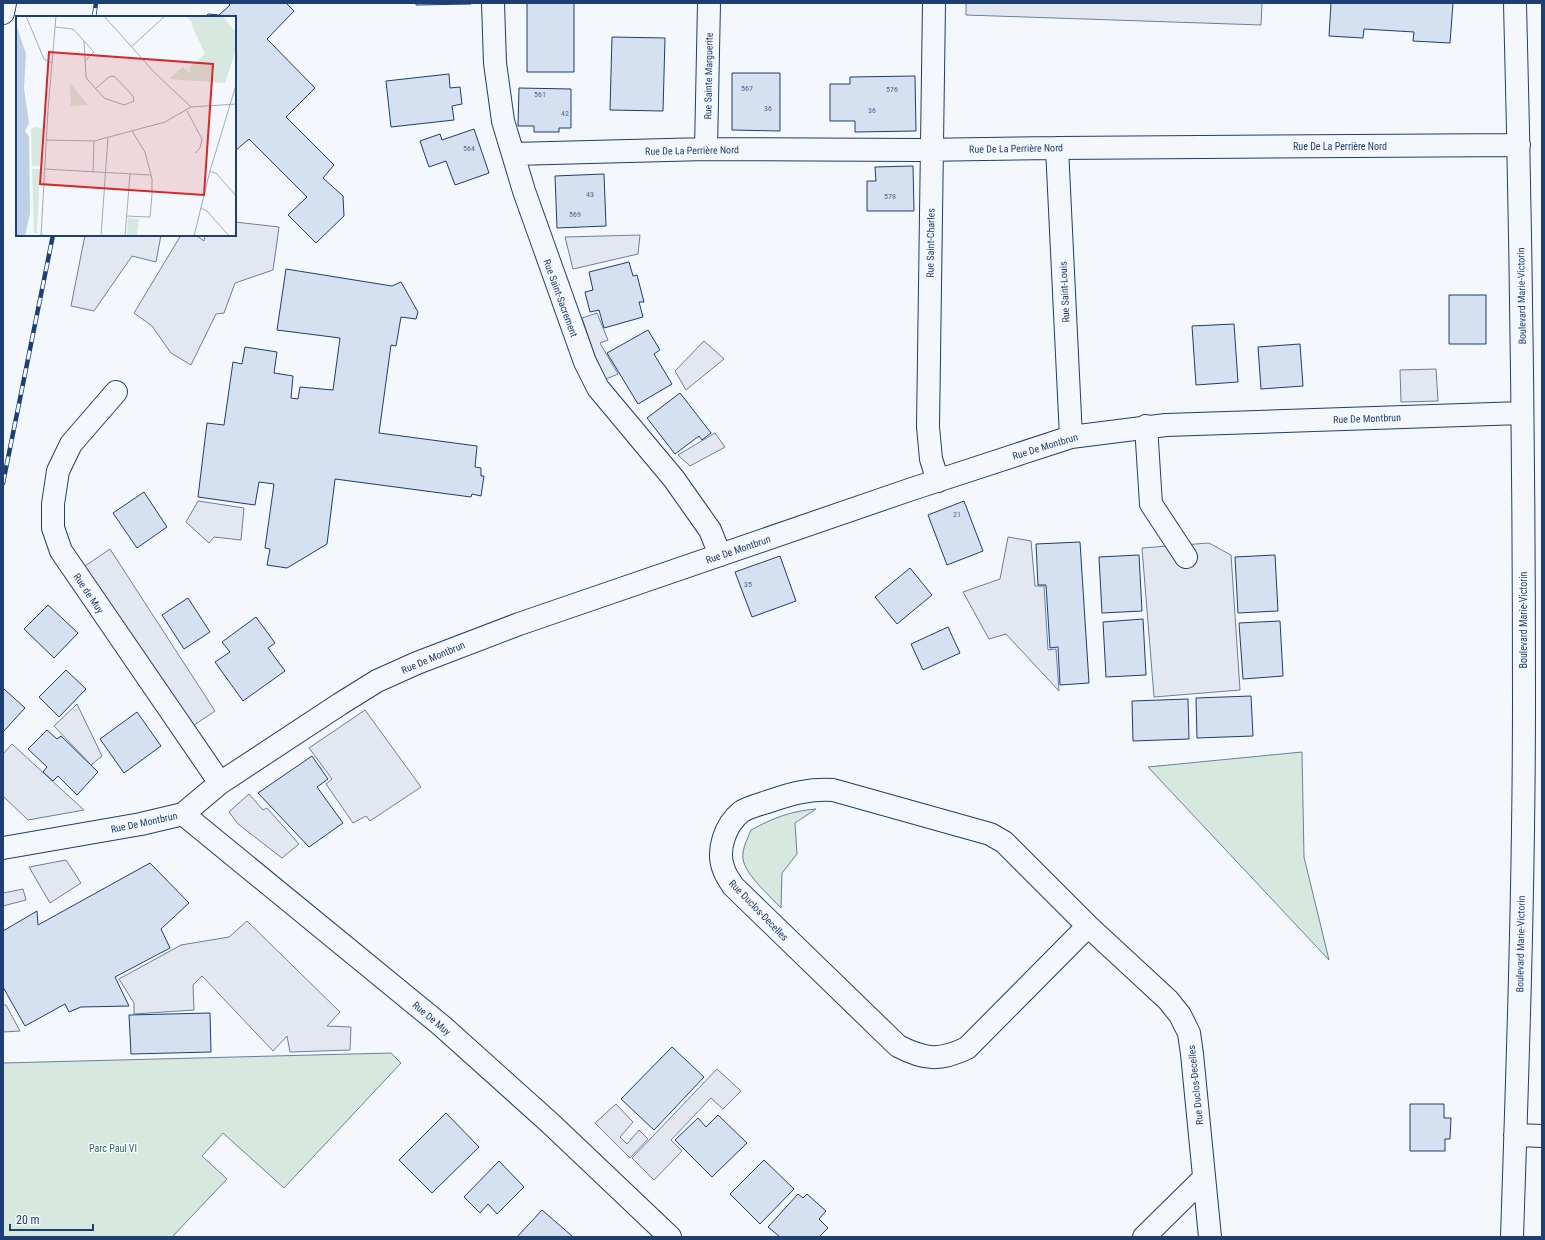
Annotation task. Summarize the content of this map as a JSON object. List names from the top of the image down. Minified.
{"streets":{"street":["Rue Sainte Marguerite","Rue De La Perrière Nord","Rue Saint-Charles","Rue Saint-Louis","Boulevard Marie-Victorin","Rue Saint-Sacrement","Rue De Montbrun","Rue de Muy","Rue Duclos-Decelles","Rue De Muy"]},"crossings":[["Rue Sainte Marguerite","Rue De La Perrière Nord"],["Rue De La Perrière Nord","Rue Saint-Charles"],["Rue De La Perrière Nord","Rue Saint-Louis"],["Rue De La Perrière Nord","Boulevard Marie-Victorin"],["Rue De La Perrière Nord","Rue Saint-Sacrement"],["Rue Saint-Charles","Rue De Montbrun"],["Rue Saint-Louis","Rue De Montbrun"],["Boulevard Marie-Victorin","Rue De Montbrun"],["Rue Saint-Sacrement","Rue De Montbrun"],["Rue De Montbrun","Rue de Muy"],["Rue De Montbrun","Rue De Muy"]],"parks":["Parc Paul VI"],"house_numbers":["567","576","561","36","36","42","564","43","578","569","21","35"],"scale_bar":"20 m"}
